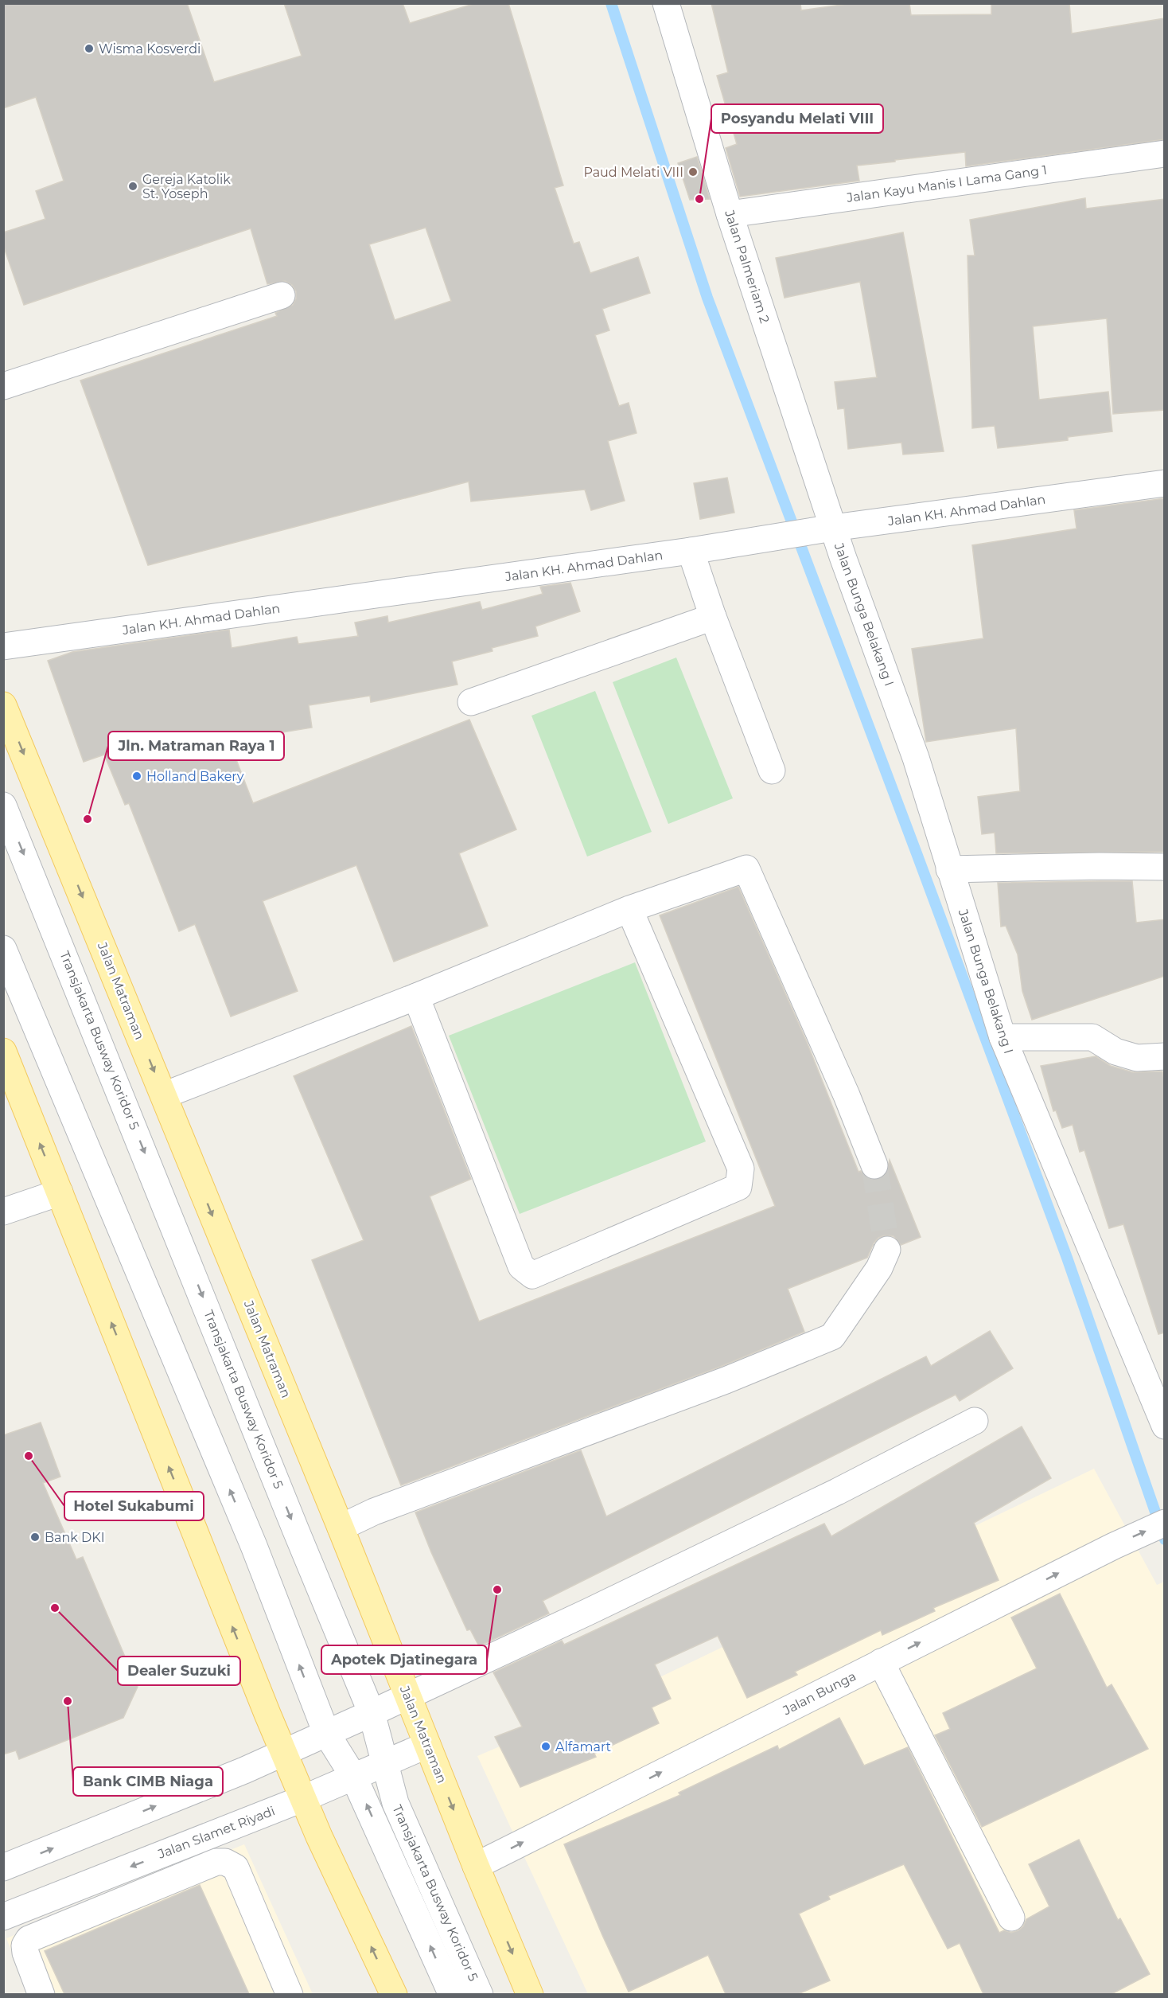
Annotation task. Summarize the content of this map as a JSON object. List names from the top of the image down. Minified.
{"streets":{"main road":["Jalan Matraman"],"street":["Jalan Kayu Manis I Lama Gang 1","Jalan Palmeriam 2","Jalan KH. Ahmad Dahlan","Jalan Bunga Belakang I","Transjakarta Busway Koridor 5","Jalan Bunga","Jalan Slamet Riyadi"]},"crossings":[["Jalan Kayu Manis I Lama Gang 1","Jalan Palmeriam 2"],["Jalan Palmeriam 2","Jalan KH. Ahmad Dahlan"],["Jalan Palmeriam 2","Jalan Bunga Belakang I"],["Jalan KH. Ahmad Dahlan","Jalan Bunga Belakang I"],["Jalan Matraman","Jalan Bunga"],["Jalan Matraman","Jalan Slamet Riyadi"],["Transjakarta Busway Koridor 5","Jalan Slamet Riyadi"]],"places":["Wisma Kosverdi","Paud Melati VIII","Gereja Katolik St. Yoseph","Posyandu Melati VIII","Holland Bakery","Jln. Matraman Raya 1","Hotel Sukabumi","Bank DKI","Apotek Djatinegara","Dealer Suzuki","Bank CIMB Niaga","Alfamart"]}
